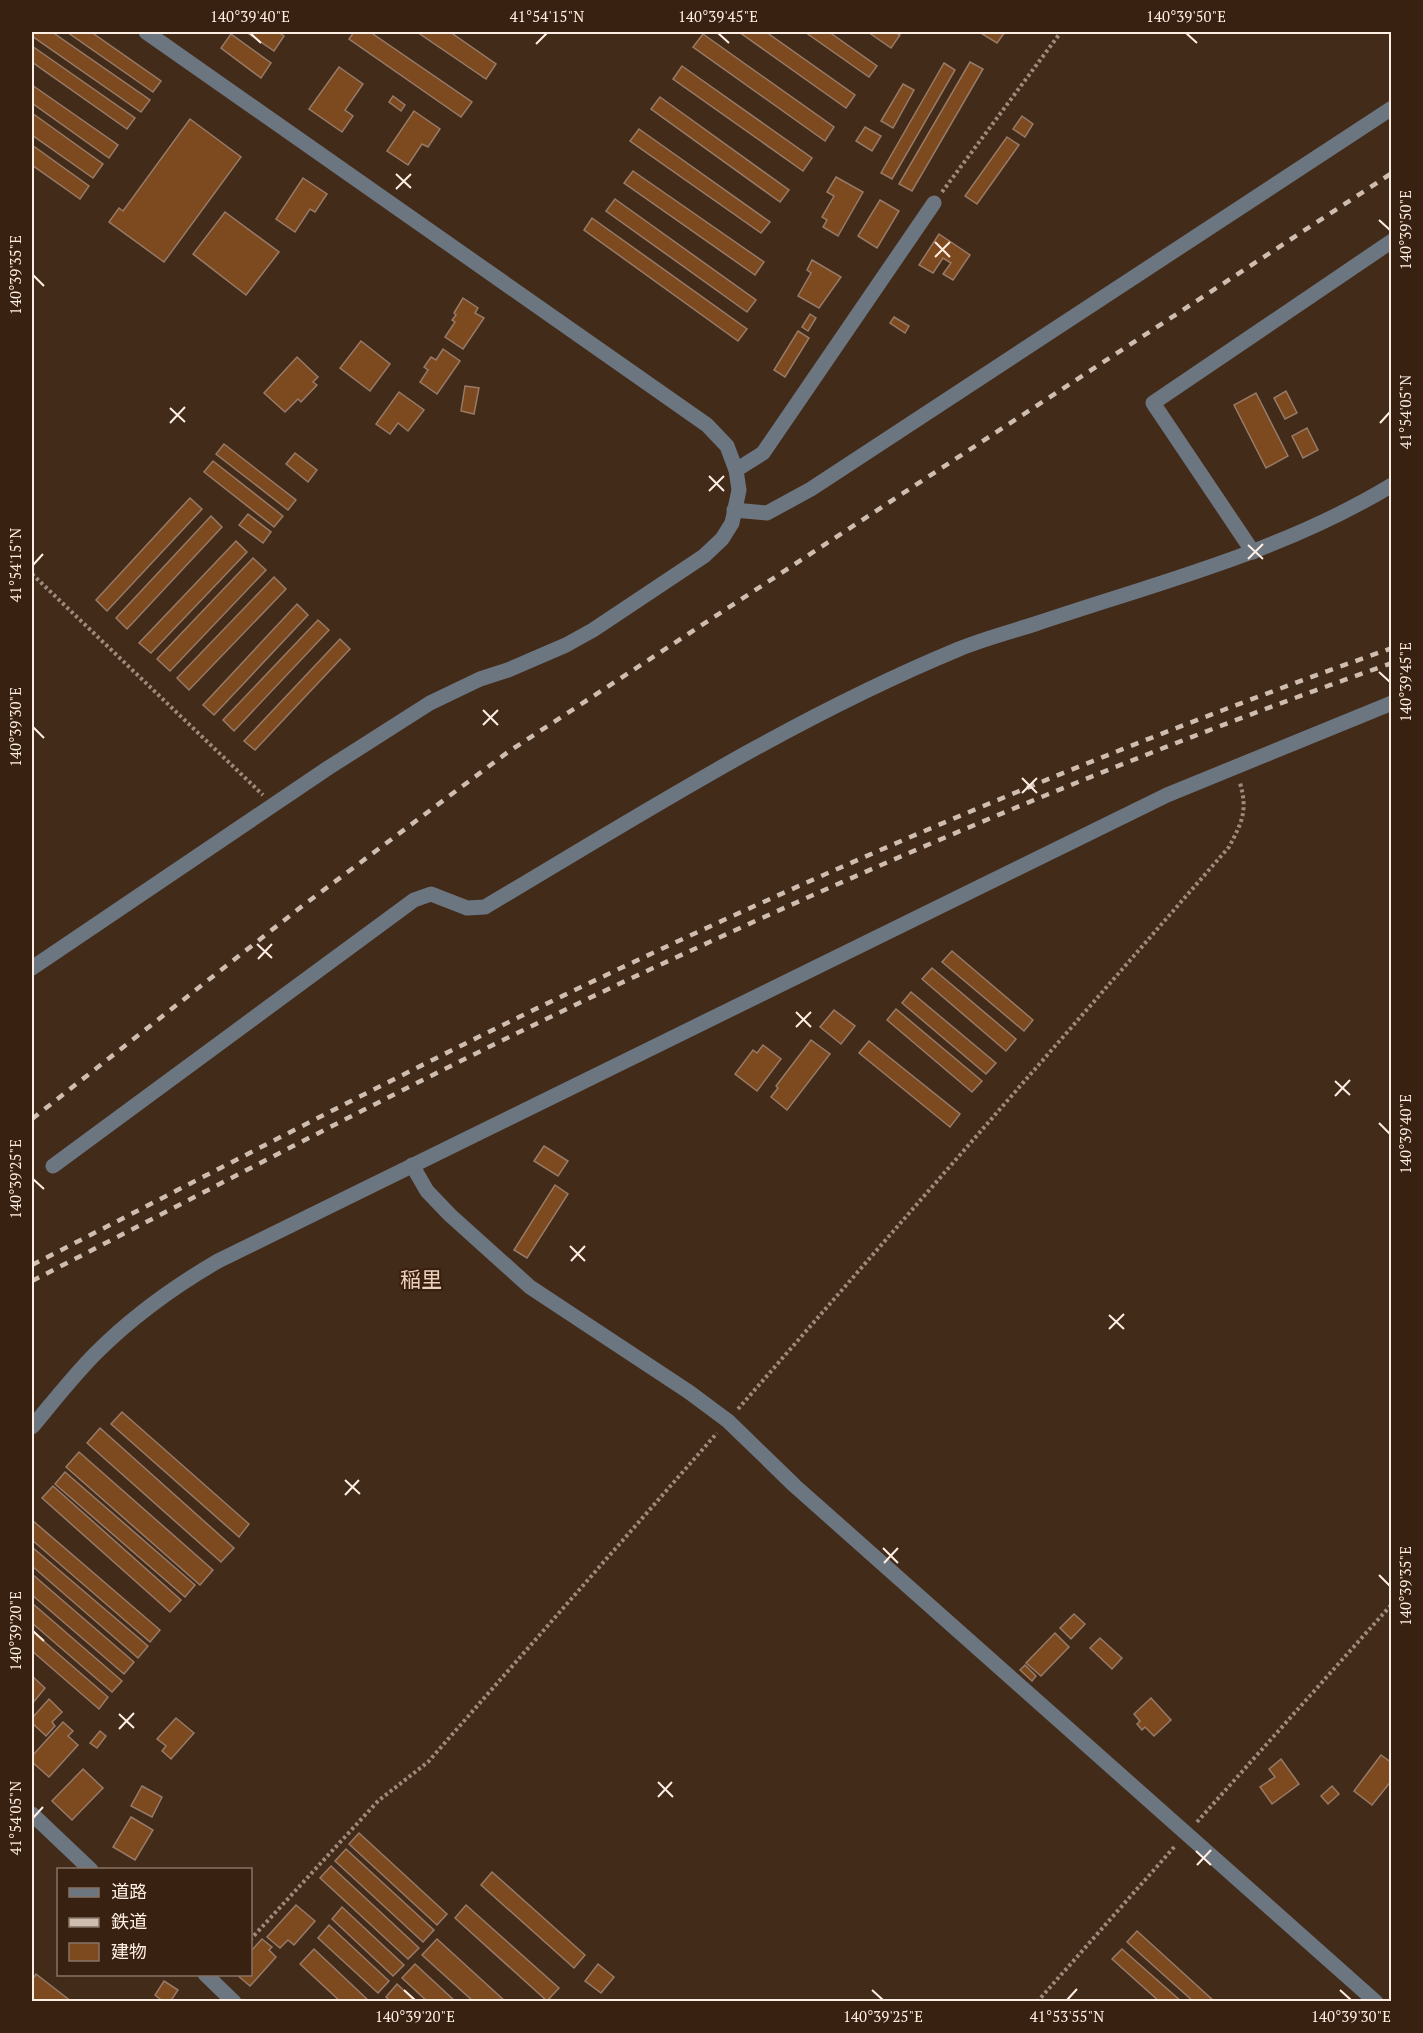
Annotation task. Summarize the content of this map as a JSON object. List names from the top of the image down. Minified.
{"districts":["稲里"],"legend":["道路","鉄道","建物"],"coordinates":["140°39'40\"E","41°54'15\"N","140°39'45\"E","140°39'50\"E","140°39'35\"E","41°54'05\"N","140°39'30\"E","140°39'25\"E","140°39'20\"E","41°53'55\"N"]}
